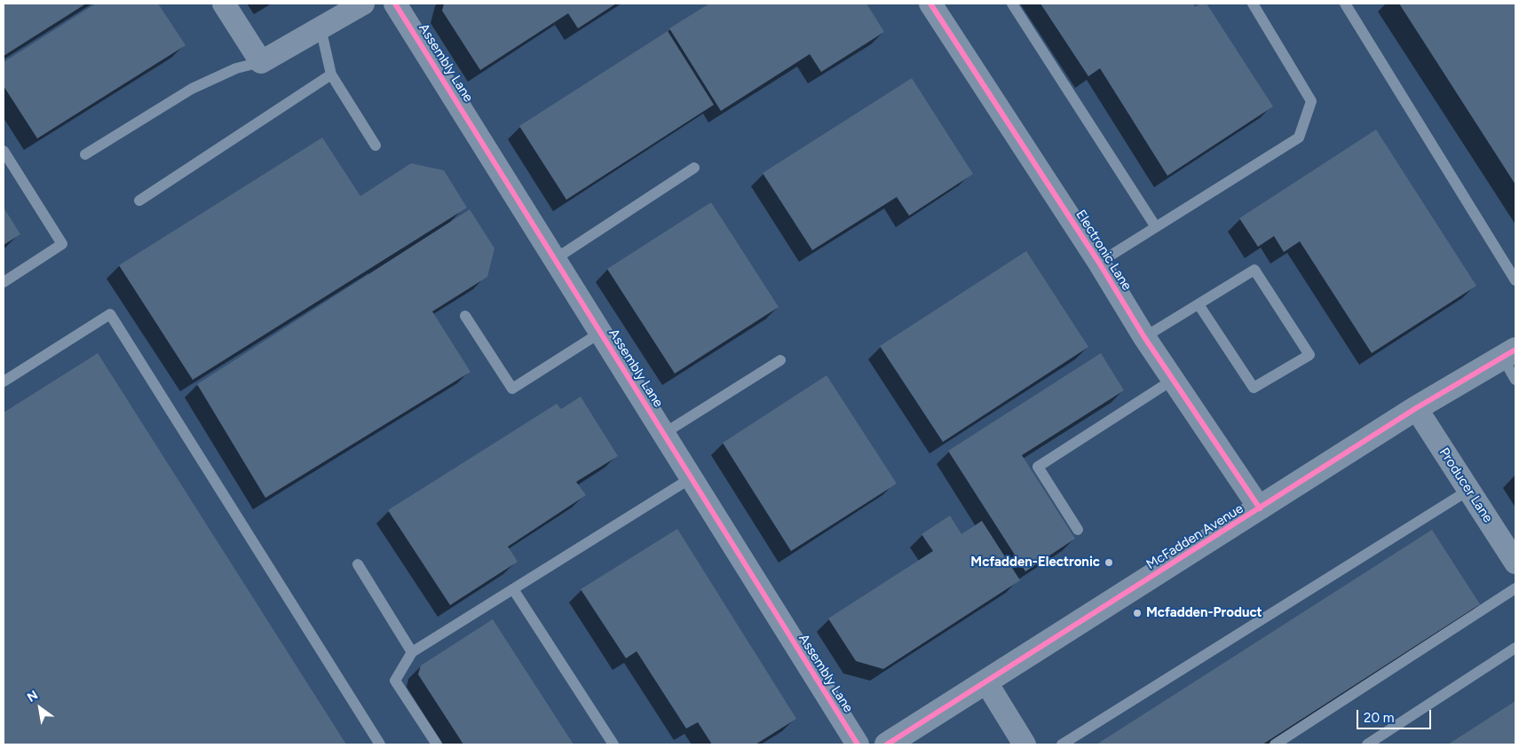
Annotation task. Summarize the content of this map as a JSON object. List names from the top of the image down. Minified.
{"streets":{"street":["Assembly Lane","Electronic Lane","Producer Lane","McFadden Avenue"]},"crossings":[["Electronic Lane","McFadden Avenue"],["Producer Lane","McFadden Avenue"]],"places":["Mcfadden-Electronic","Mcfadden-Product"],"scale_bar":"20 m","north":"top left"}
